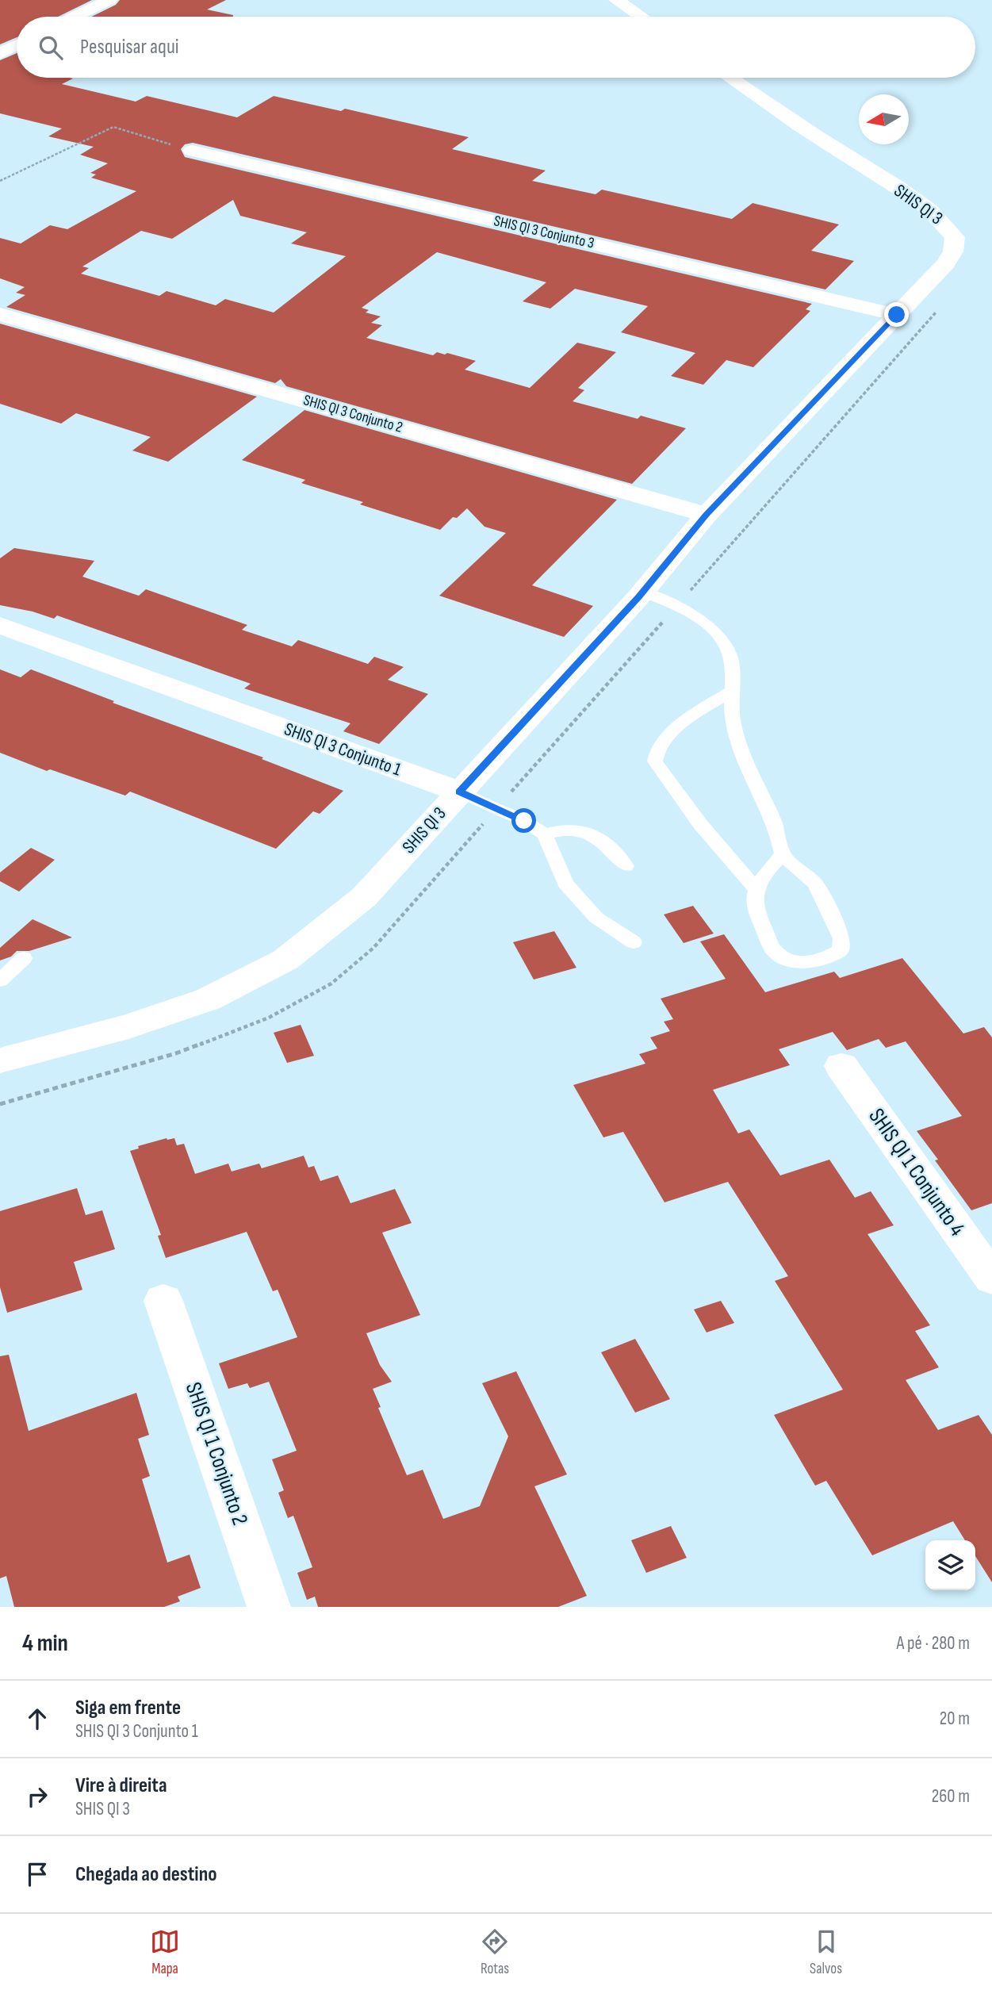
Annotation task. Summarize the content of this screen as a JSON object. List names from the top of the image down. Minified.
{"streets":{"street":["SHIS QI 3","SHIS QI 3 Conjunto 3","SHIS QI 3 Conjunto 2","SHIS QI 3 Conjunto 1","SHIS QI 1 Conjunto 4","SHIS QI 1 Conjunto 2"]},"crossings":[["SHIS QI 3","SHIS QI 3 Conjunto 3"],["SHIS QI 3","SHIS QI 3 Conjunto 2"],["SHIS QI 3","SHIS QI 3 Conjunto 1"]],"north":"left","page":{"search":"Pesquisar aqui","heading":["4 min","A pé · 280 m"],"list":[["Siga em frente","SHIS QI 3 Conjunto 1","20 m"],["Vire à direita","SHIS QI 3","260 m"],"Chegada ao destino"],"nav":["Mapa","Rotas","Salvos"]}}
